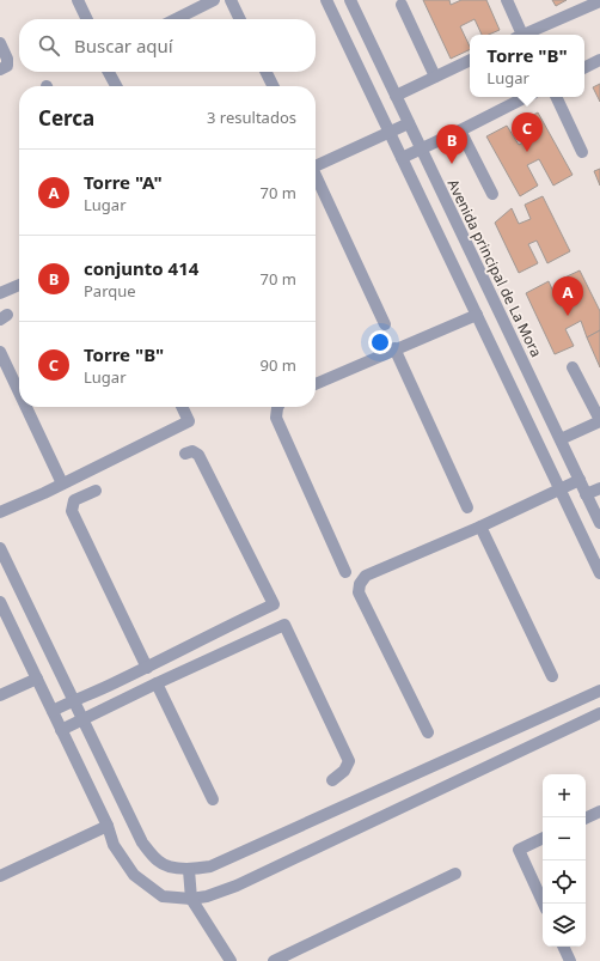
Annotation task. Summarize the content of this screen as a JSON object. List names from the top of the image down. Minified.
{"streets":{"street":["Avenida principal de La Mora"]},"page":{"search":"Buscar aquí","popup":["Torre \"B\"","Lugar"],"heading":["Cerca","3 resultados"],"pins":["C","B","A"],"list":[{"mark":"A","name":"Torre \"A\"","note":"Lugar","value":"70 m"},{"mark":"B","name":"conjunto 414","note":"Parque","value":"70 m"},{"mark":"C","name":"Torre \"B\"","note":"Lugar","value":"90 m"}],"map_buttons":["+","−"]}}
